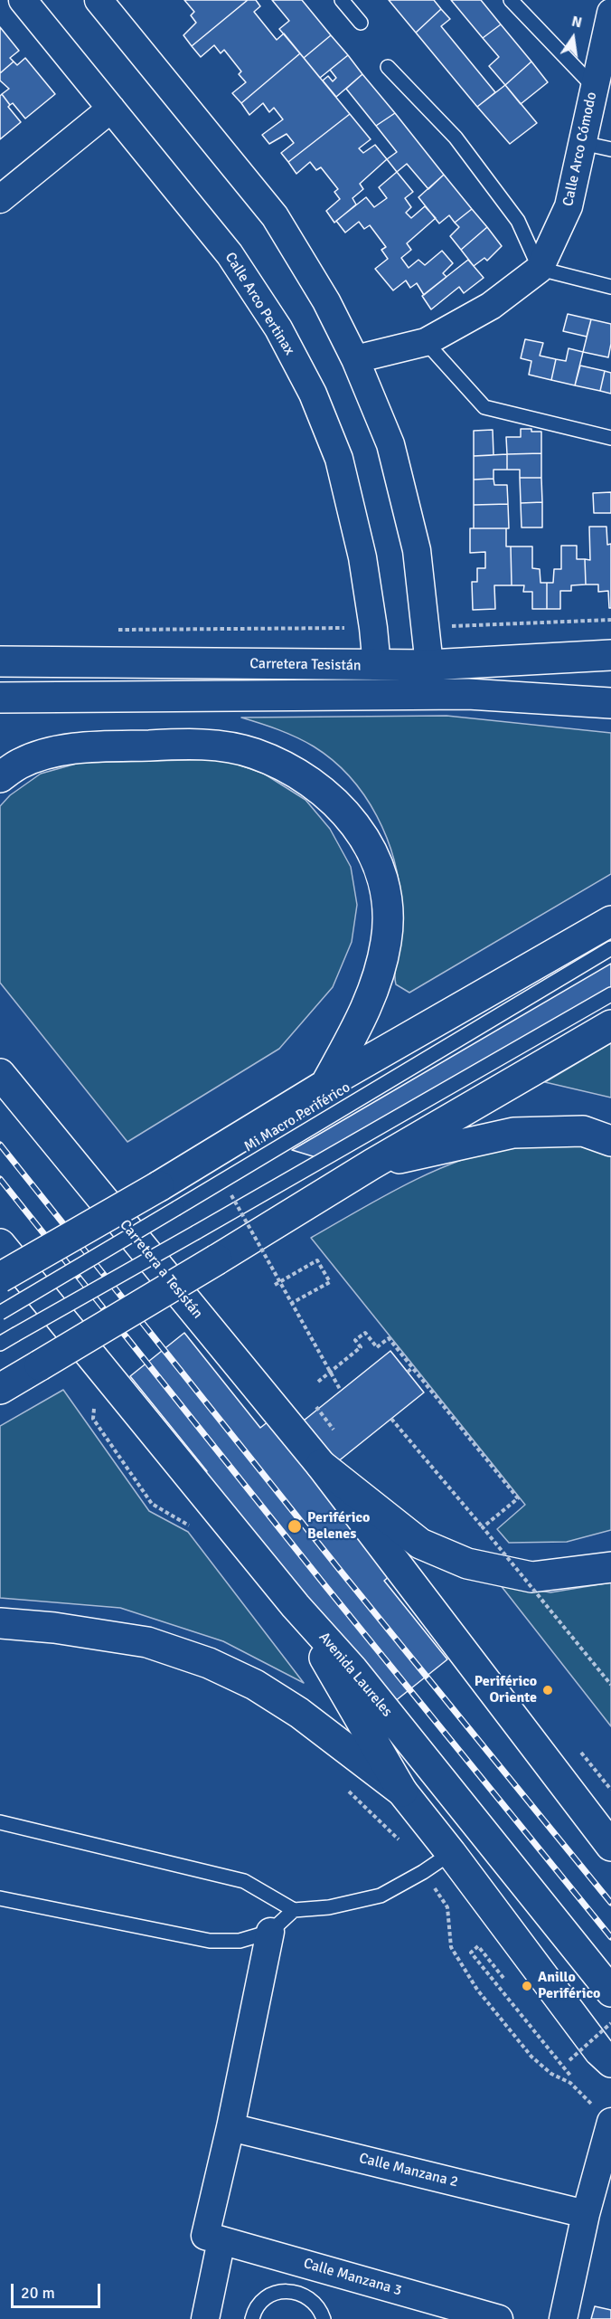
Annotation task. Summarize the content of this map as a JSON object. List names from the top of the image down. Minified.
{"streets":{"main road":["Carretera Tesistán","Carretera a Tesistán","Avenida Laureles"],"street":["Calle Arco Cómodo","Calle Arco Pertinax","Calle Manzana 2","Calle Manzana 3"],"lane":["Mi Macro Periférico"]},"crossings":[["Calle Arco Pertinax","Carretera Tesistán"]],"places":["Periférico Belenes","Periférico Oriente","Anillo Periférico"],"scale_bar":"20 m","north":"top"}
